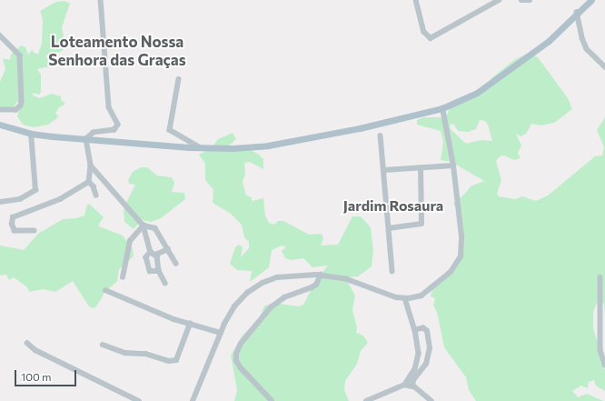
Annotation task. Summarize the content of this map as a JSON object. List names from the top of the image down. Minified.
{"districts":["Loteamento Nossa Senhora das Graças","Jardim Rosaura"],"scale_bar":"100 m"}
